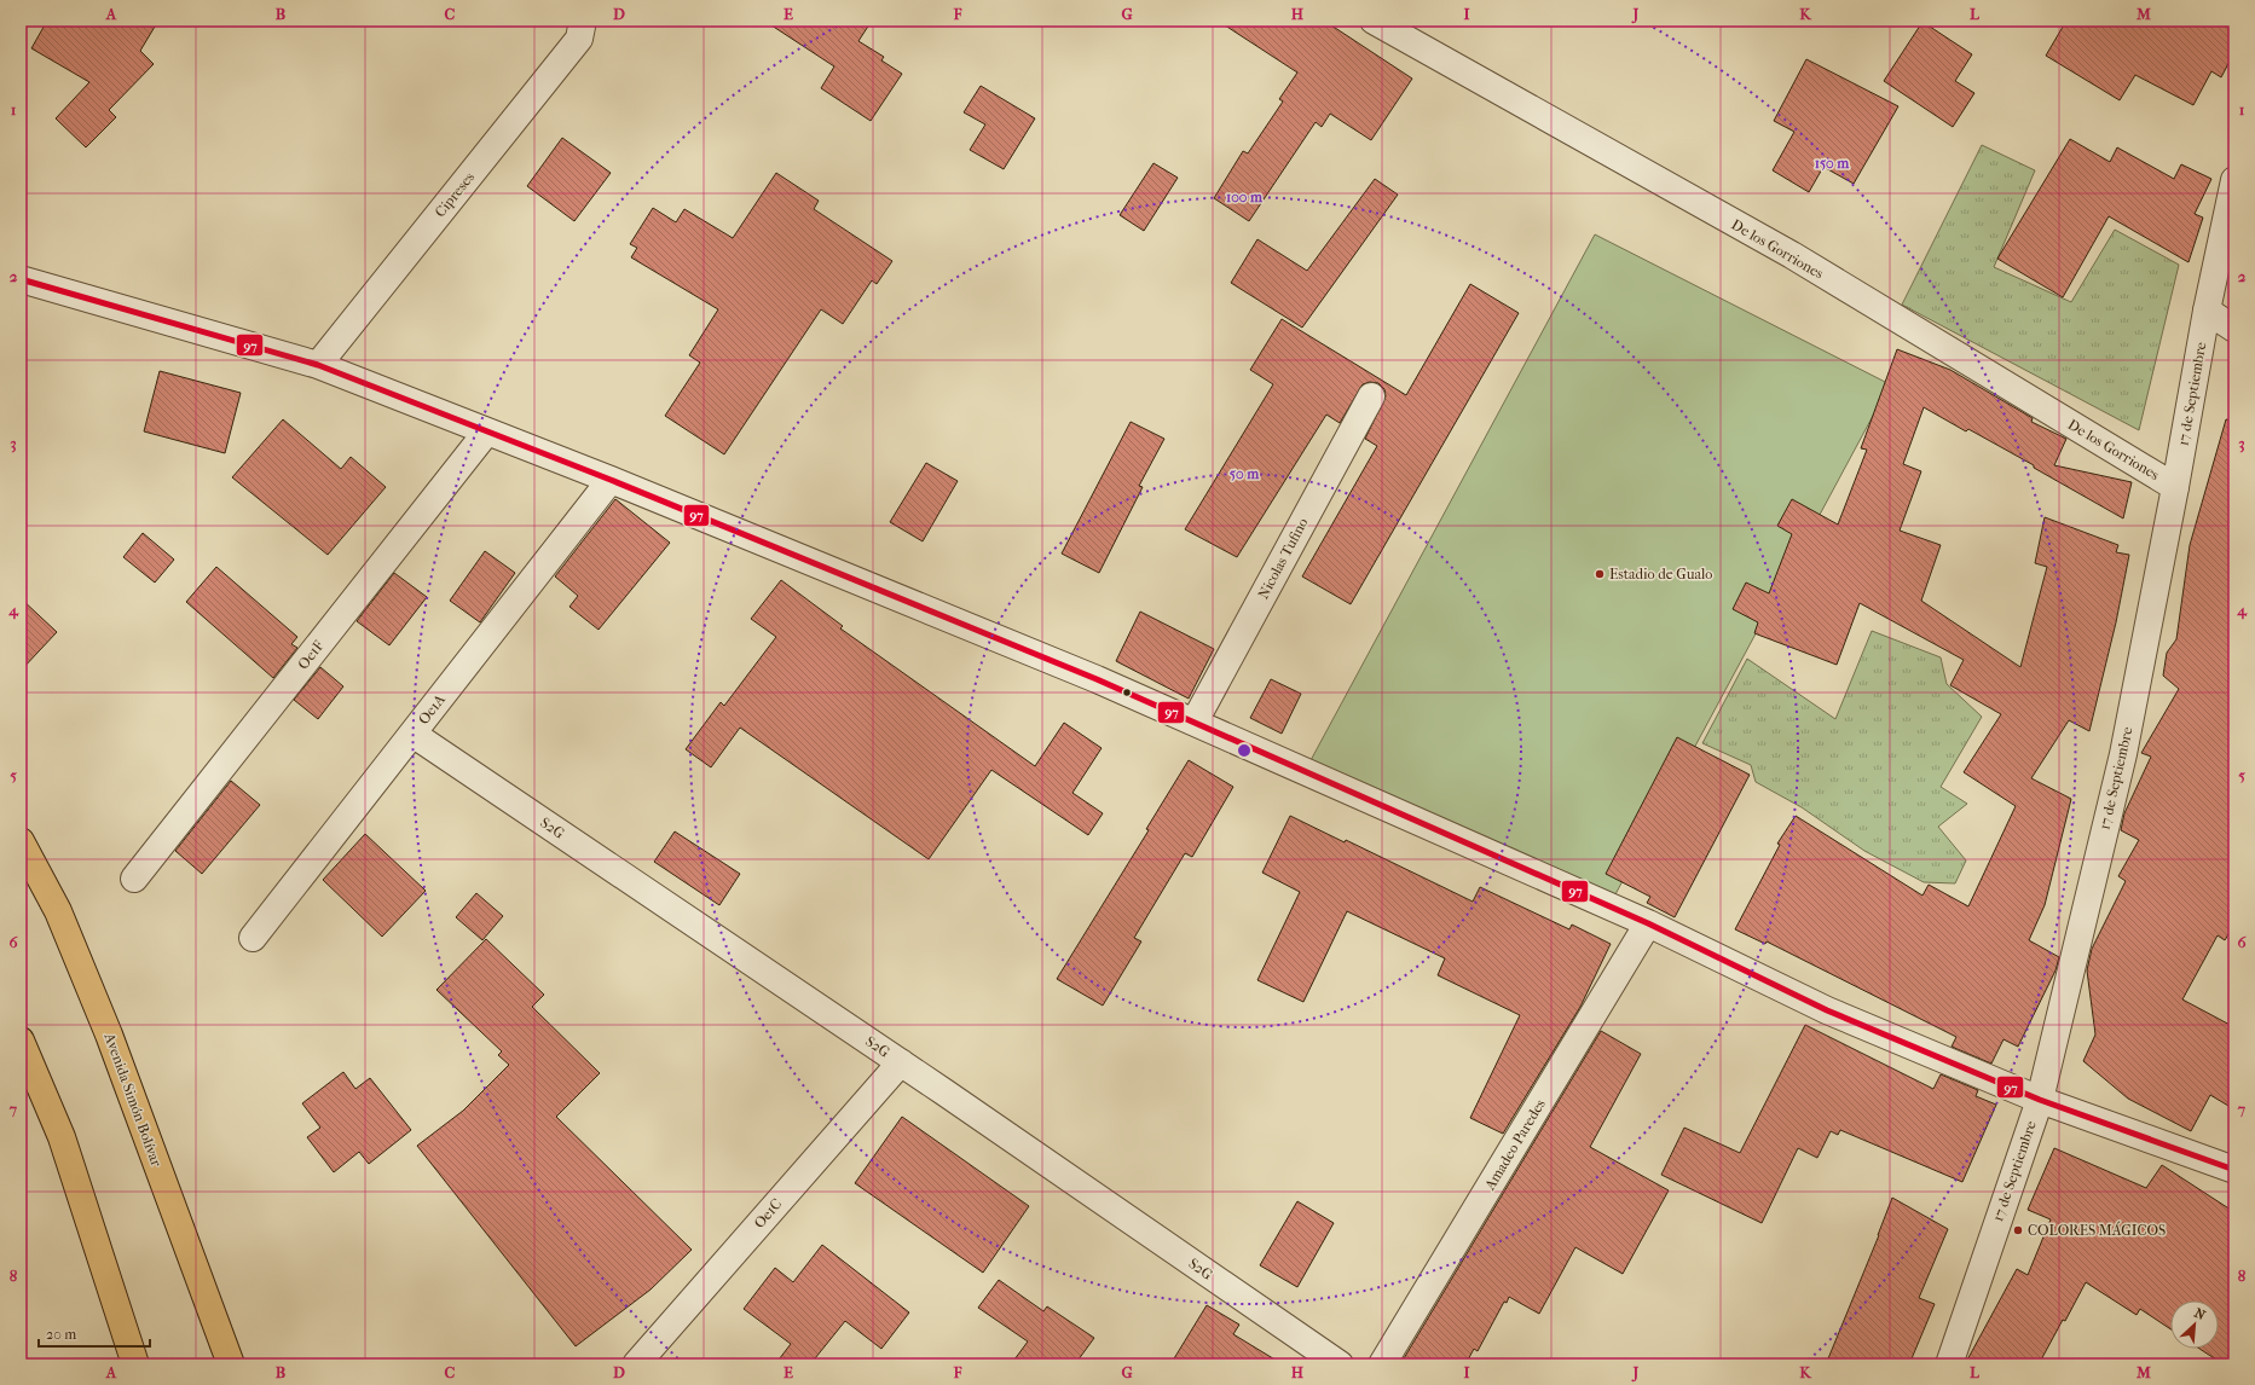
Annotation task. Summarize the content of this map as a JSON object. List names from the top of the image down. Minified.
{"streets":{"highway":["Avenida Simón Bolívar"],"street":["Cipreses","De los Gorriones","17 de Septiembre","Nicolas Tufino","Oe1F","Oe1A","S2G","Amadeo Paredes","Oe1C"]},"crossings":[["De los Gorriones","17 de Septiembre"],["Oe1A","S2G"],["S2G","Oe1C"]],"places":["Estadio de Gualo","COLORES MÁGICOS"],"lines":["transit line 97"],"scale_bar":"20 m","north":"top right","grid":{"columns":["A","B","C","D","E","F","G","H","I","J","K","L","M"],"rows":["1","2","3","4","5","6","7","8"]},"rings":["150 m","100 m","50 m"]}
